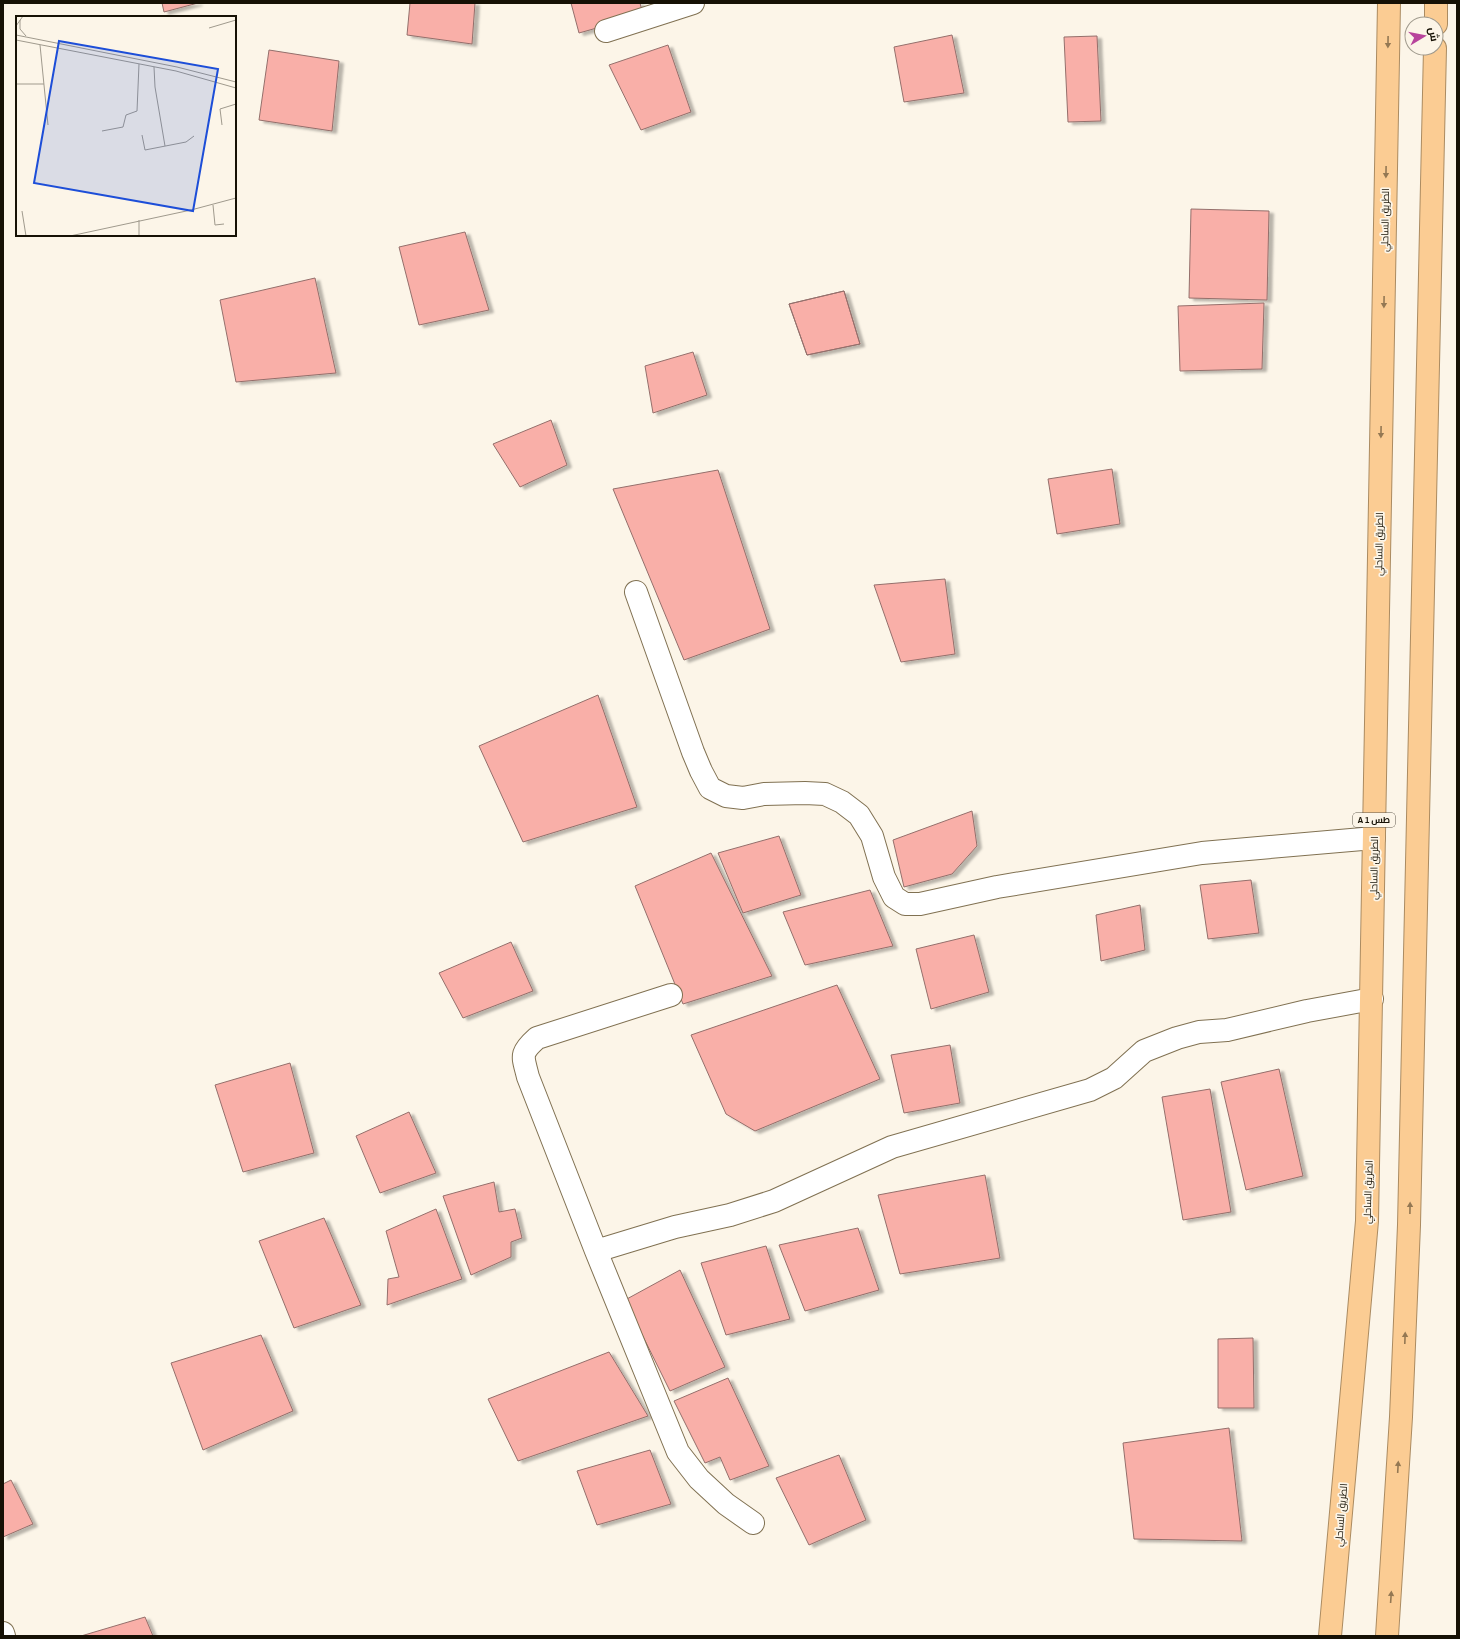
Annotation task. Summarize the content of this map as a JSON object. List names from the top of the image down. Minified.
{"streets":{"highway":["الطريق الساحلي","A 1 طس"]},"north":"right"}
